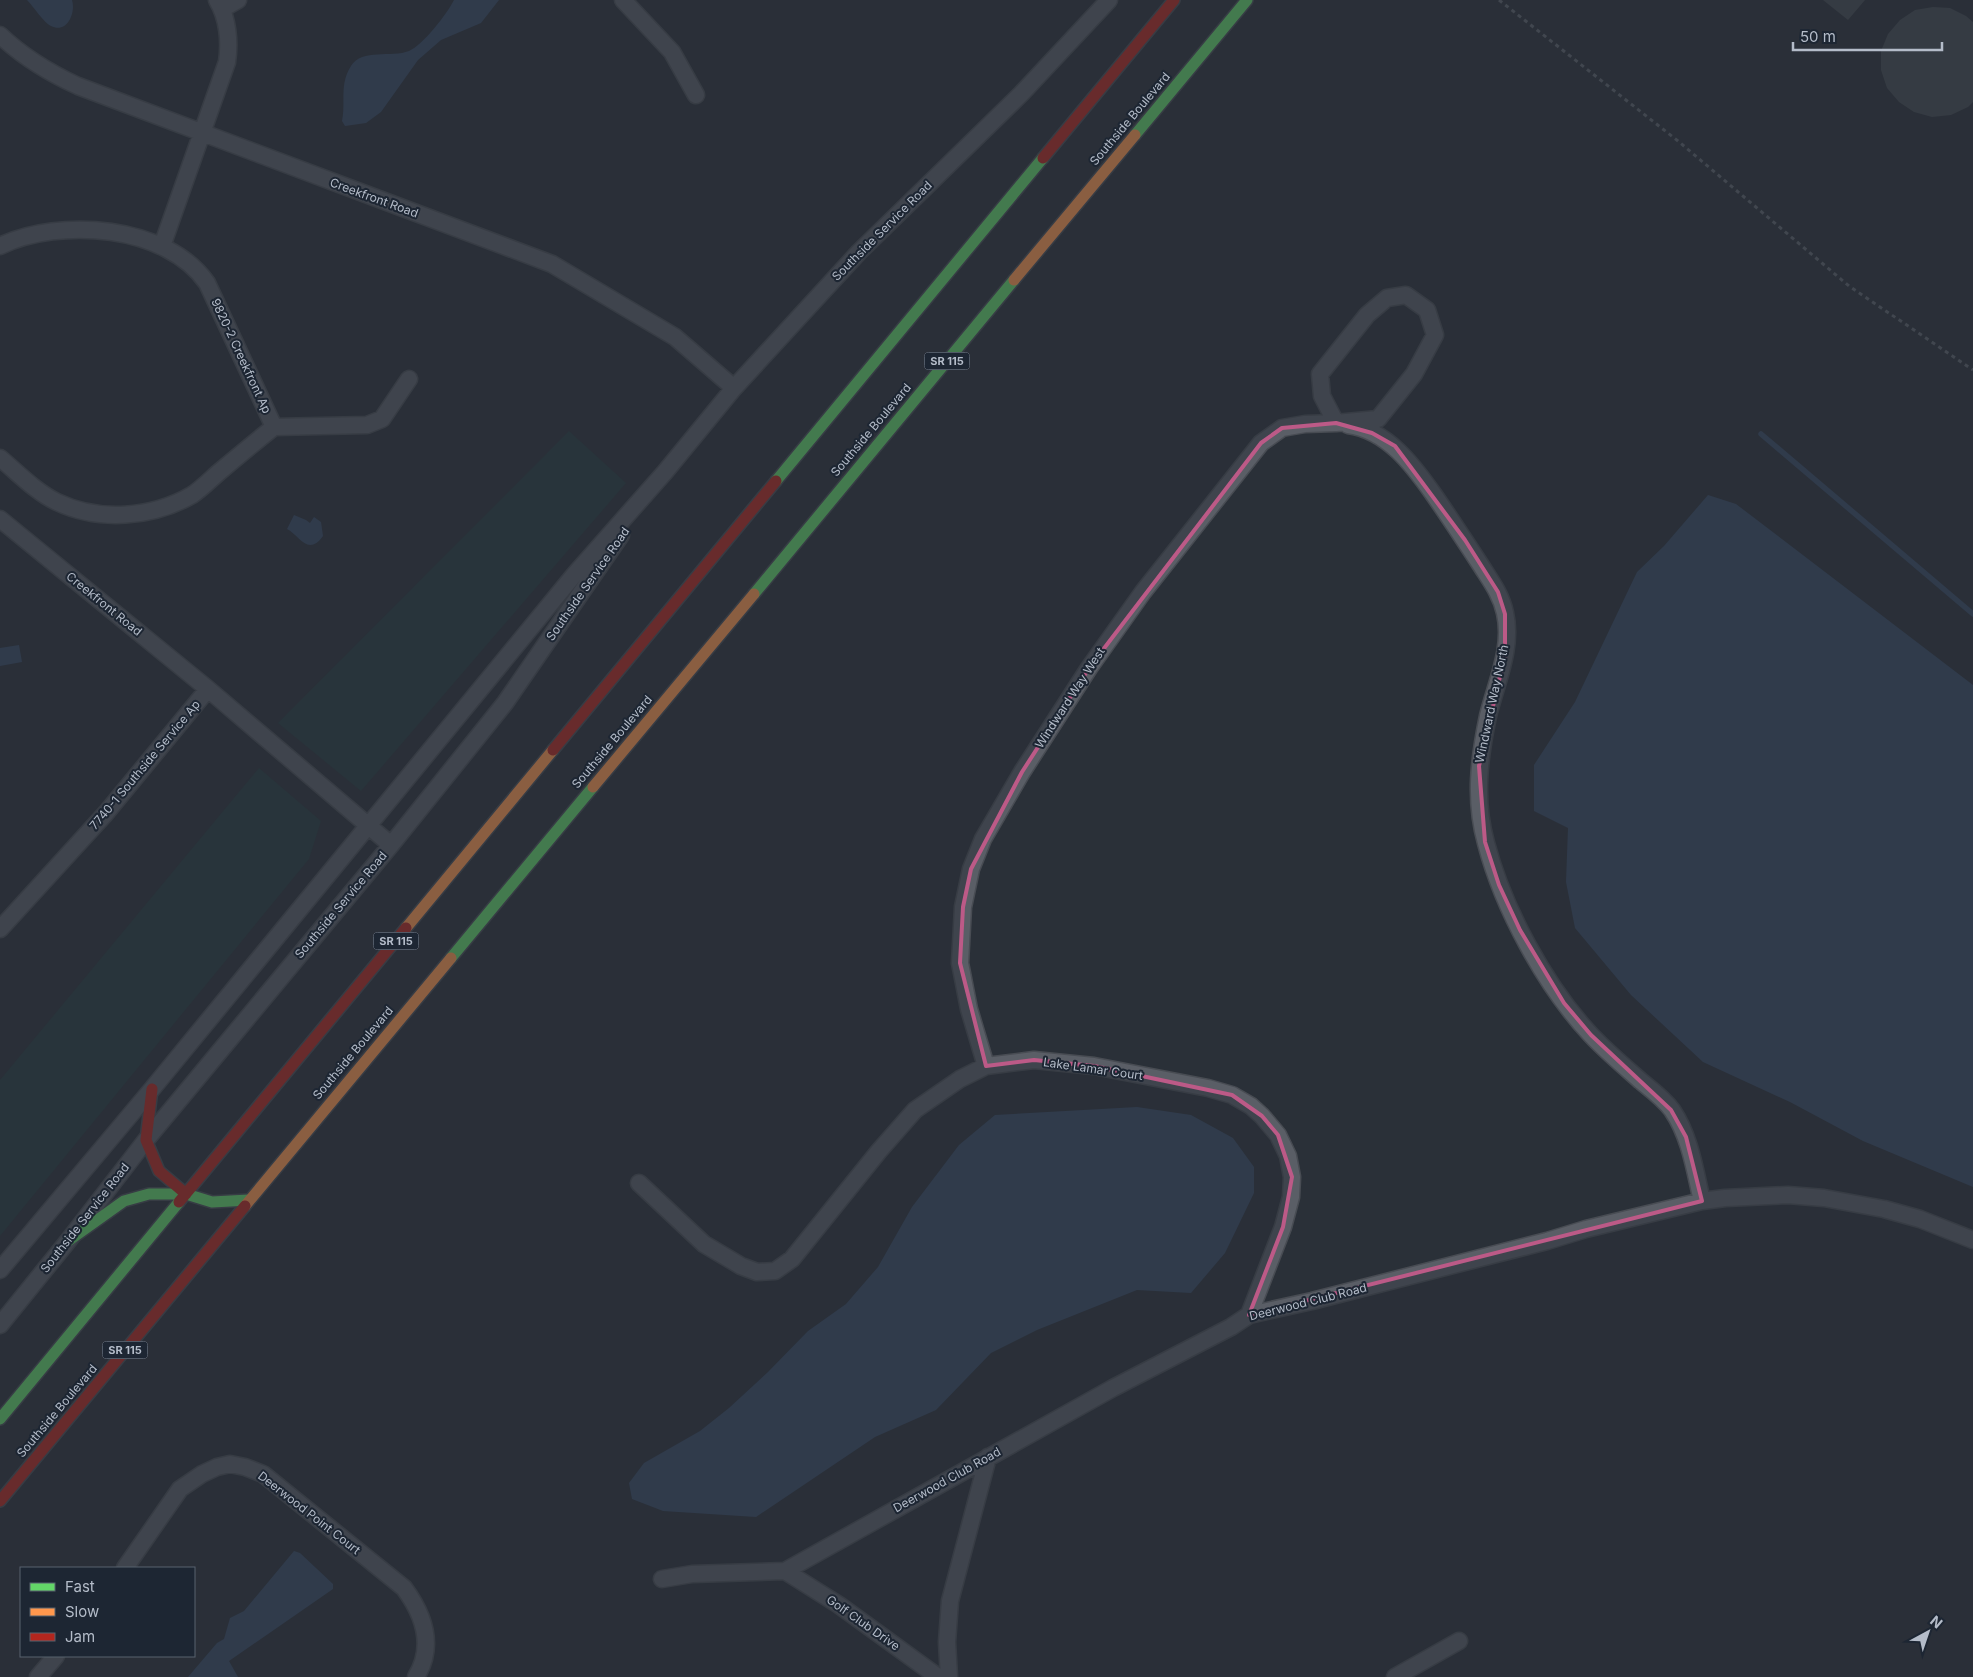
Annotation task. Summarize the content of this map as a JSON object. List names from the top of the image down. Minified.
{"streets":{"highway":["Southside Boulevard","SR 115"],"street":["Creekfront Road","Southside Service Road","9820-2 Creekfront Ap","Windward Way West","Windward Way North","7740-1 Southside Service Ap","Lake Lamar Court","Deerwood Club Road","Deerwood Point Court","Golf Club Drive"]},"crossings":[["Creekfront Road","Southside Service Road"],["Creekfront Road","7740-1 Southside Service Ap"],["Southside Service Road","7740-1 Southside Service Ap"],["Windward Way West","Windward Way North"],["Windward Way West","Lake Lamar Court"],["Windward Way North","Deerwood Club Road"],["Lake Lamar Court","Deerwood Club Road"],["Deerwood Club Road","Golf Club Drive"]],"legend":["Fast","Slow","Jam"],"scale_bar":"50 m","north":"top right"}
